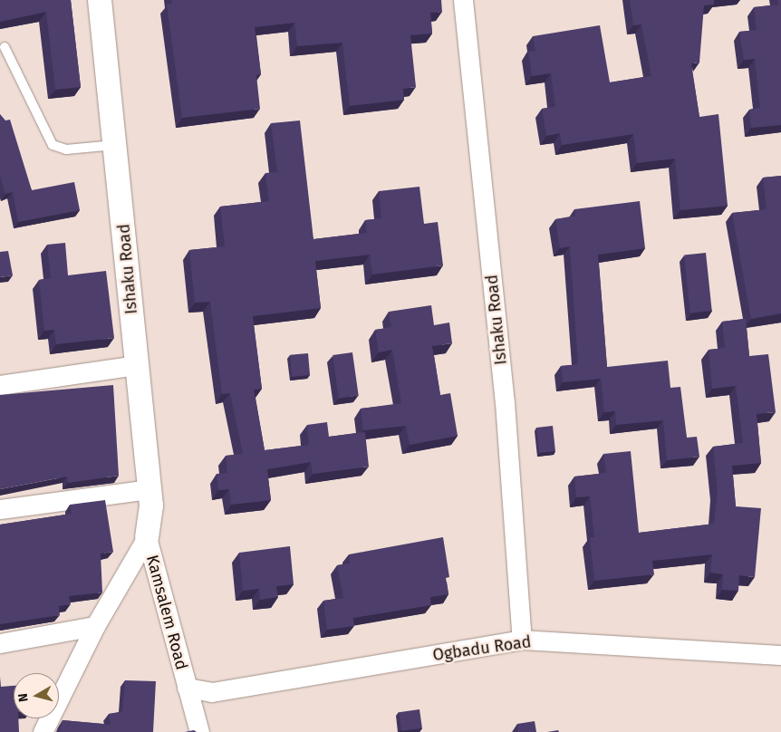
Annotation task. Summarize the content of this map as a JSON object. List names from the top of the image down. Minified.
{"streets":{"street":["Ishaku Road","Kamsalem Road","Ogbadu Road"]},"crossings":[["Ishaku Road","Kamsalem Road"],["Ishaku Road","Ogbadu Road"],["Kamsalem Road","Ogbadu Road"]],"north":"left"}
